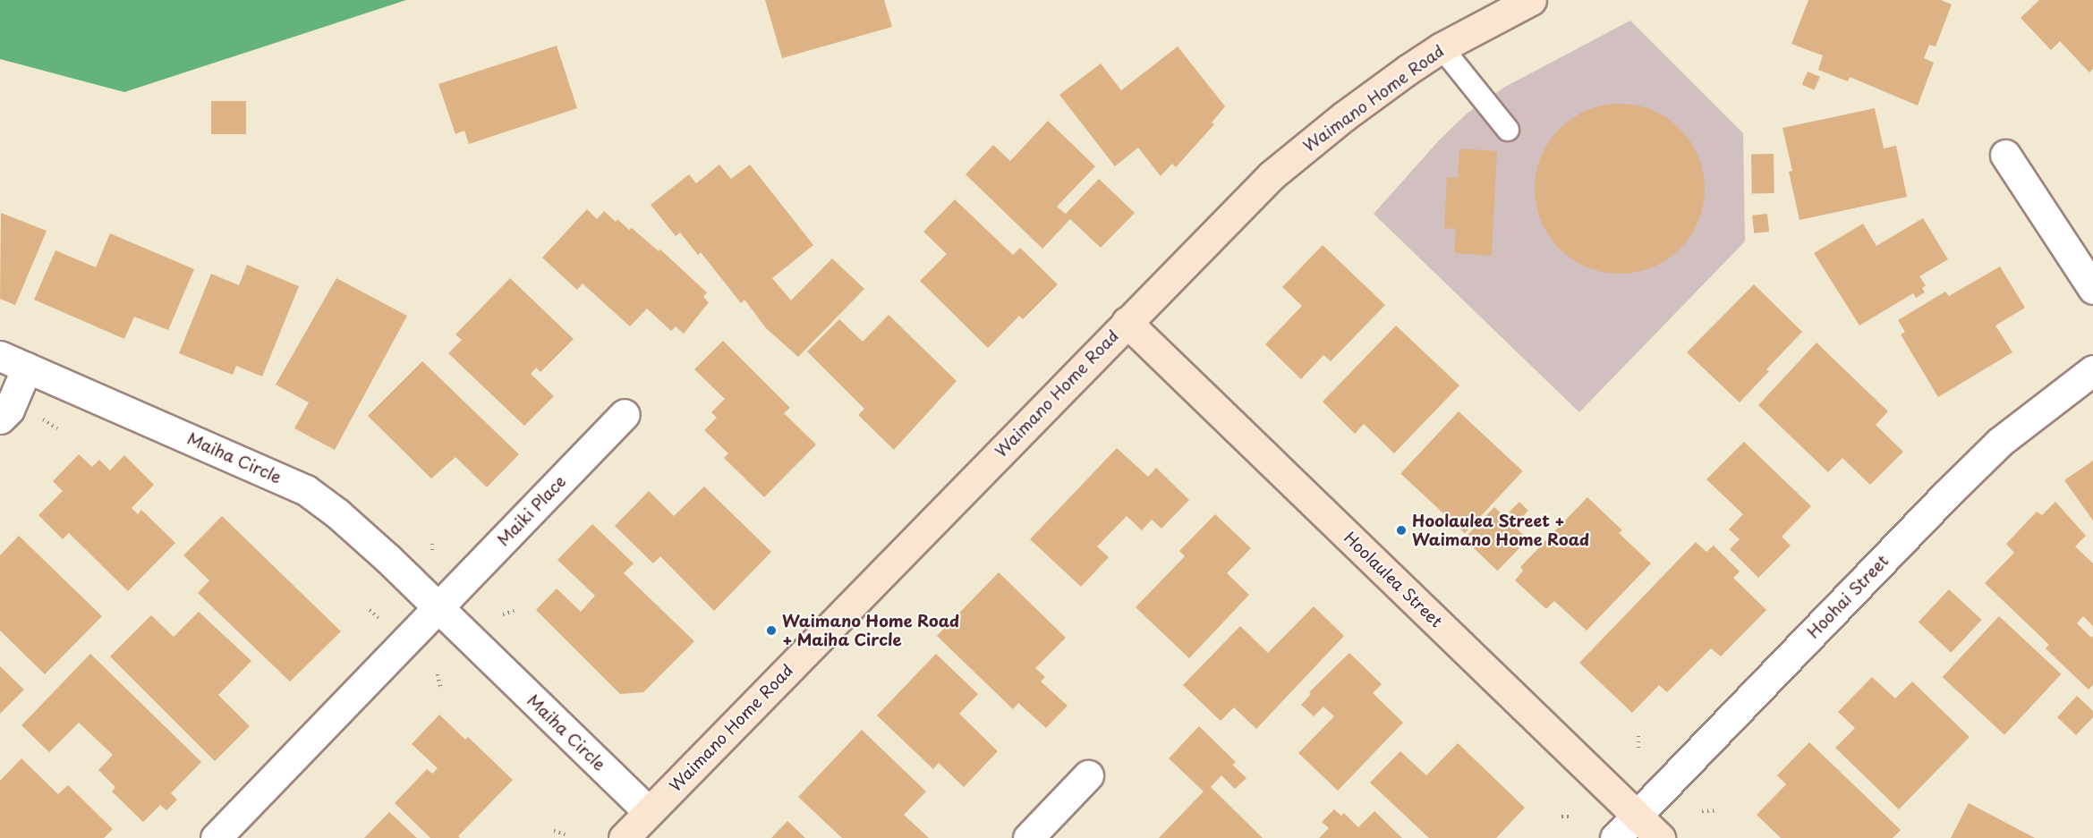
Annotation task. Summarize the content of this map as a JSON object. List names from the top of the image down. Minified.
{"streets":{"street":["Waimano Home Road","Maiha Circle","Maiki Place","Hoolaulea Street","Hoohai Street"]},"crossings":[["Waimano Home Road","Maiha Circle"],["Waimano Home Road","Hoolaulea Street"],["Maiha Circle","Maiki Place"],["Hoolaulea Street","Hoohai Street"]],"places":["Hoolaulea Street + Waimano Home Road","Waimano Home Road + Maiha Circle"]}
